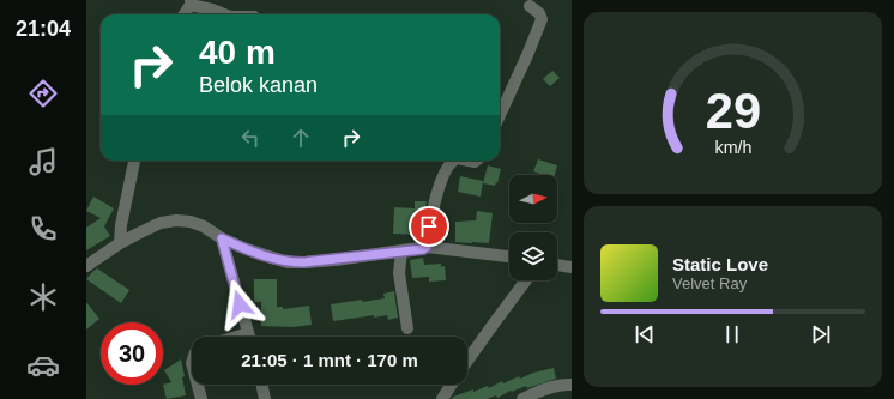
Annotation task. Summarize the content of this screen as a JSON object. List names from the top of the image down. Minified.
{"north":"right","page":{"tabs":"21:04","turn":["40 m","Belok kanan"],"song":["Static Love","Velvet Ray"],"limit":"30","trip":"21:05 · 1 mnt · 170 m","gauge":["29","km/h"]}}
